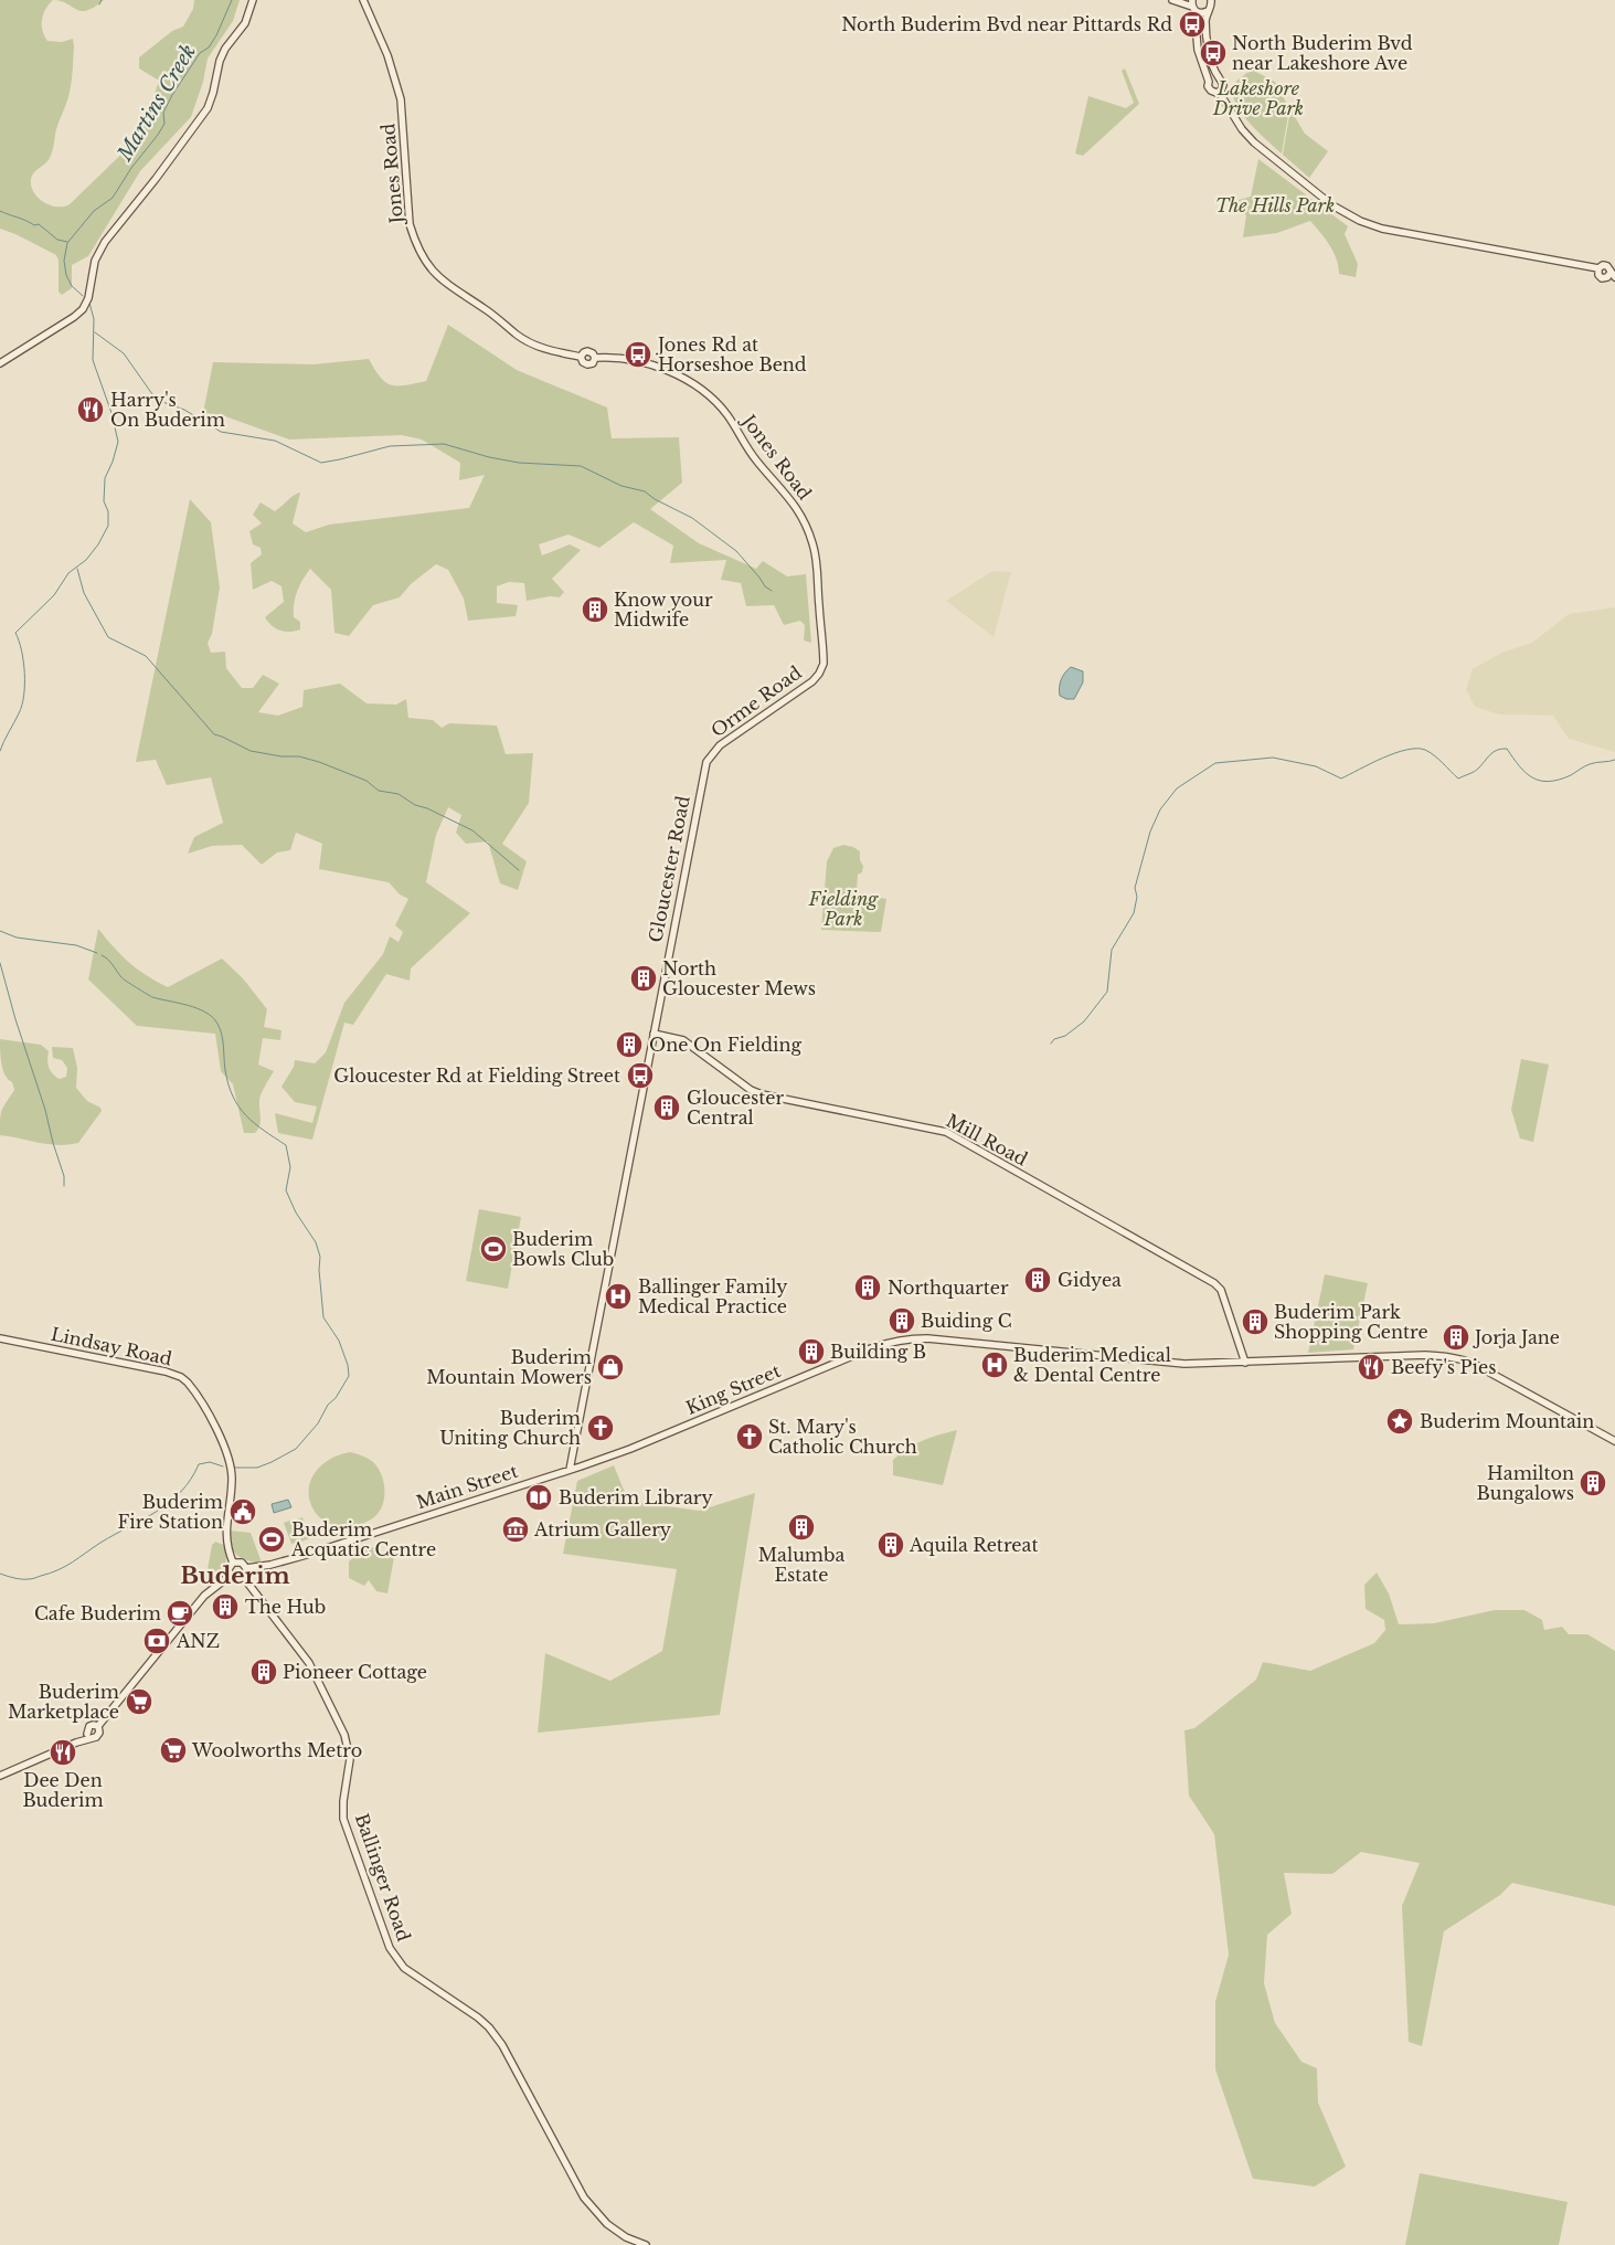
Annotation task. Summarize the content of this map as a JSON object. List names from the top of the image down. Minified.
{"streets":{"main road":["Jones Road","Orme Road","Gloucester Road","Mill Road","Lindsay Road","King Street","Main Street","Ballinger Road"]},"crossings":[["Jones Road","Orme Road"],["Orme Road","Gloucester Road"],["Gloucester Road","Mill Road"],["Gloucester Road","King Street"],["Gloucester Road","Main Street"],["Mill Road","King Street"],["Lindsay Road","Main Street"],["Lindsay Road","Ballinger Road"],["King Street","Main Street"],["Main Street","Ballinger Road"]],"districts":["Buderim"],"water":["Martins Creek"],"parks":["Lakeshore Drive Park","The Hills Park","Fielding Park"],"places":{"bus stop":["North Buderim Bvd near Pittards Rd","North Buderim Bvd near Lakeshore Ave","Jones Rd at Horseshoe Bend","Gloucester Rd at Fielding Street"],"restaurant":["Harry's On Buderim","Beefy's Pies","Dee Den Buderim"],"building":["Know your Midwife","North Gloucester Mews","One On Fielding","Gloucester Central","Gidyea","Northquarter","Buiding C","Buderim Park Shopping Centre","Jorja Jane","Building B","Hamilton Bungalows","Malumba Estate","Aquila Retreat","The Hub","Pioneer Cottage"],"sports":["Buderim Bowls Club","Buderim Acquatic Centre"],"hospital":["Ballinger Family Medical Practice","Buderim Medical & Dental Centre"],"shop":["Buderim Mountain Mowers"],"place":["Buderim Mountain"],"church":["Buderim Uniting Church","St. Mary's Catholic Church"],"library":["Buderim Library"],"public building":["Buderim Fire Station"],"museum":["Atrium Gallery"],"cafe":["Cafe Buderim"],"bank":["ANZ"],"supermarket":["Buderim Marketplace","Woolworths Metro"]}}
